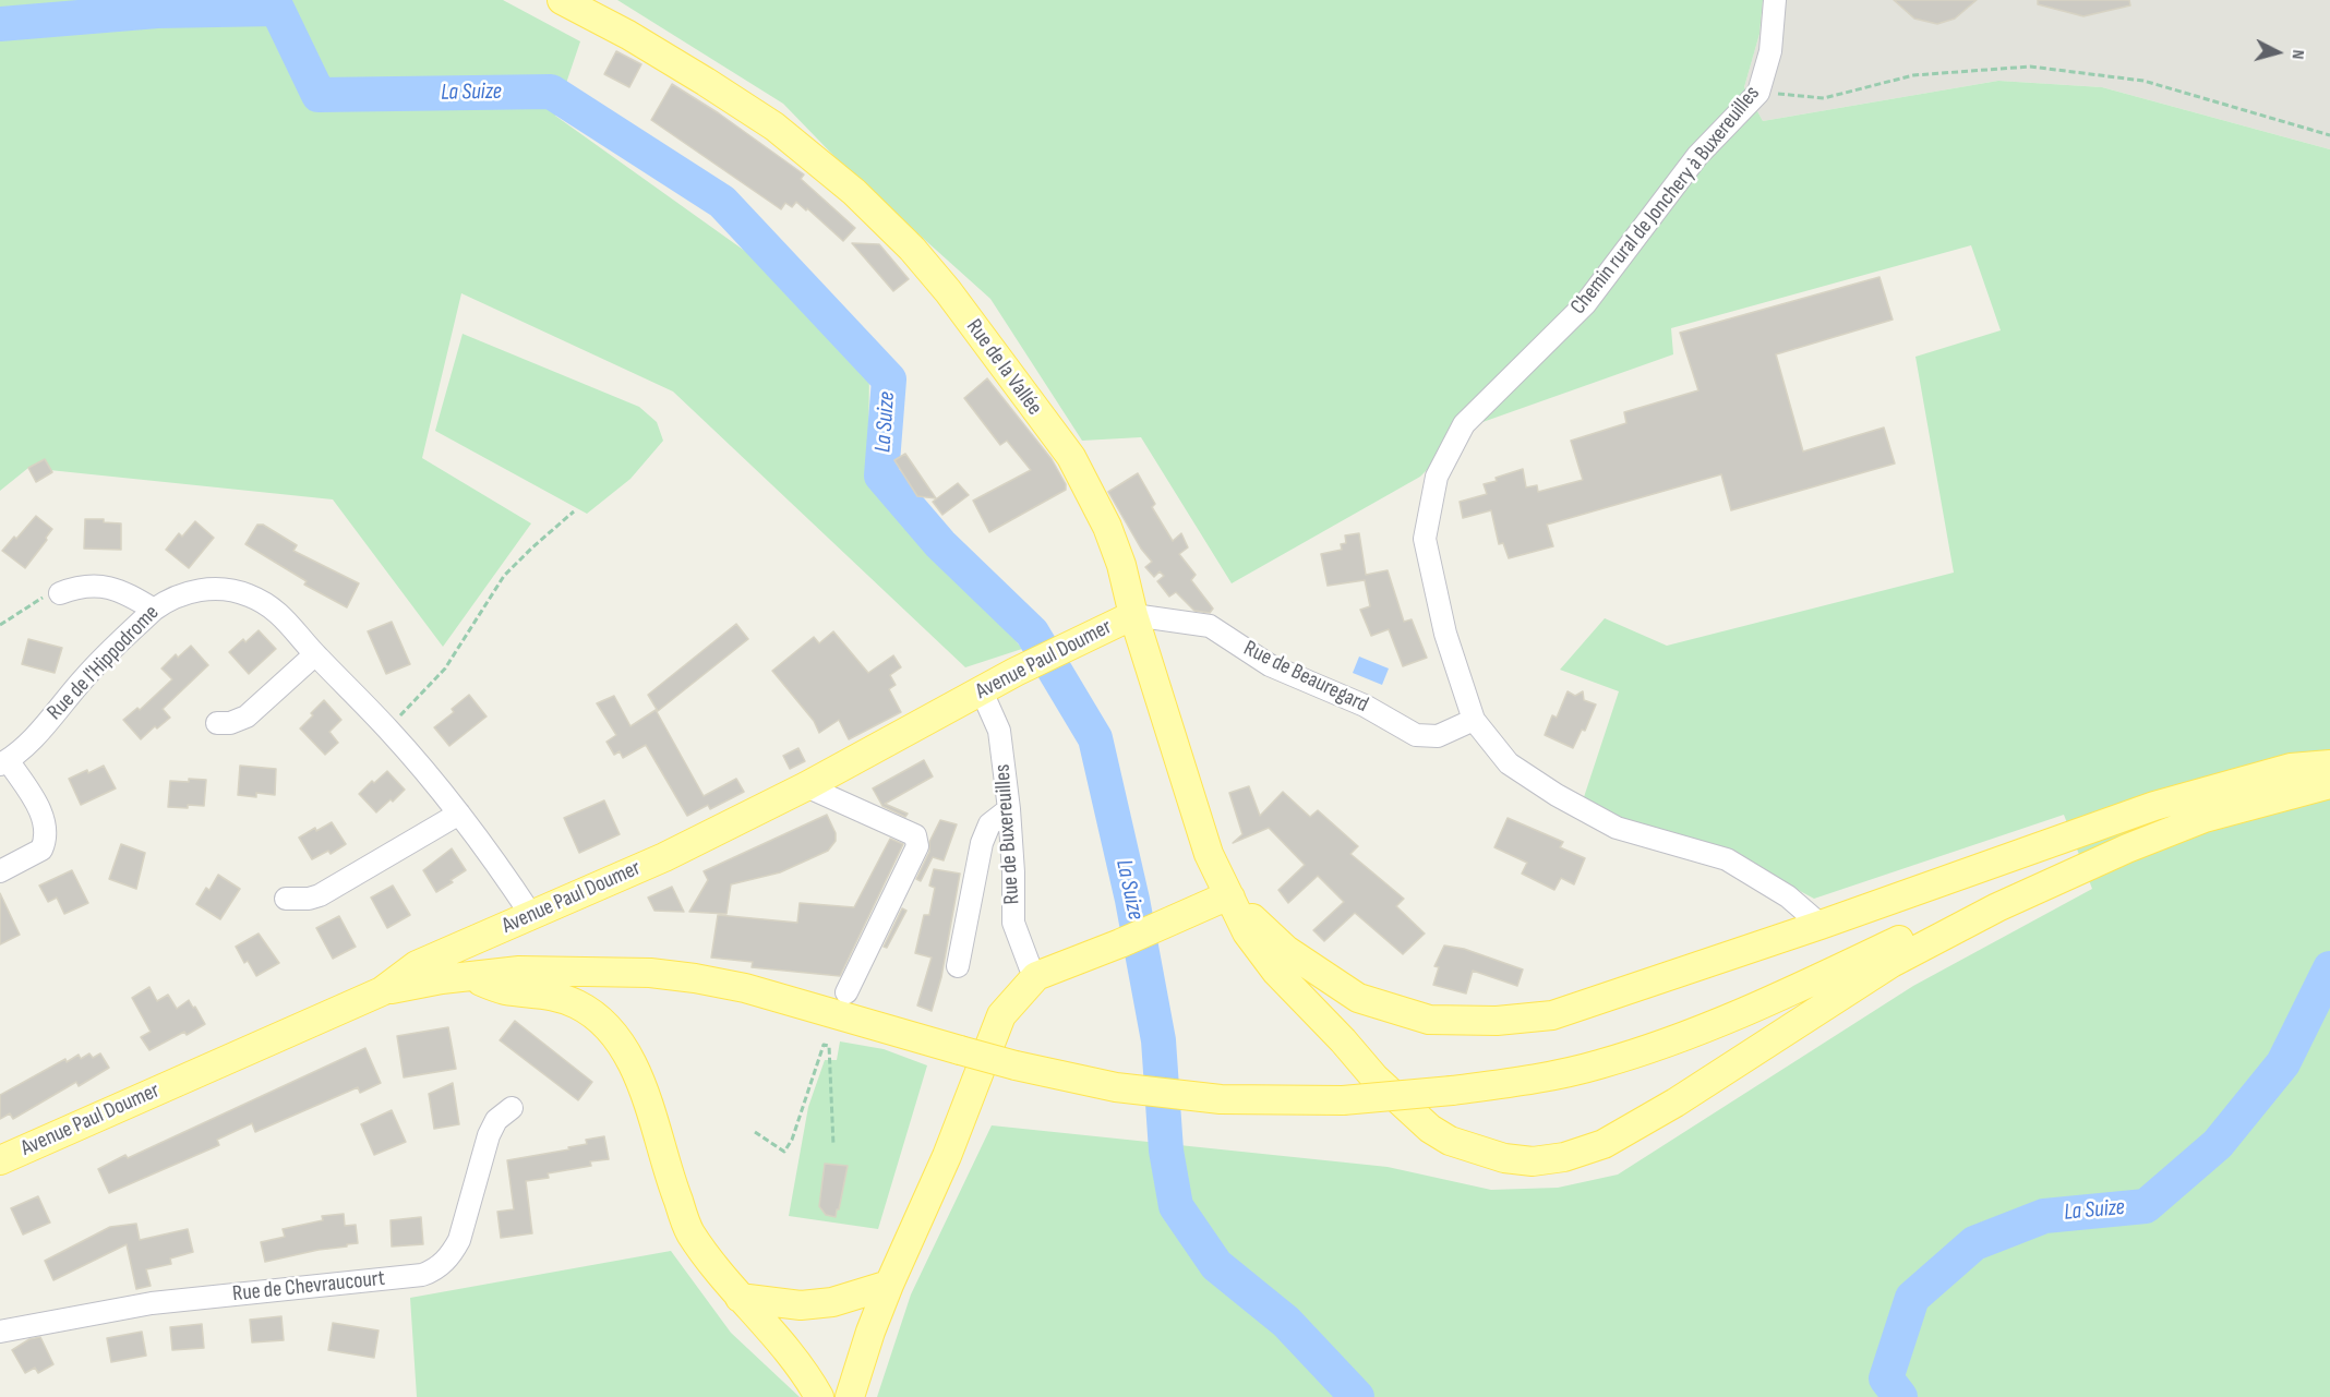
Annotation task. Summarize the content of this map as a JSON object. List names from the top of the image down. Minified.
{"streets":{"main road":["Rue de la Vallée","Avenue Paul Doumer"],"street":["Chemin rural de Jonchery à Buxereuilles","Rue de l'Hippodrome","Rue de Beauregard","Rue de Buxereuilles","Rue de Chevraucourt"]},"crossings":[["Chemin rural de Jonchery à Buxereuilles","Rue de Beauregard"],["Rue de la Vallée","Avenue Paul Doumer"],["Rue de la Vallée","Rue de Beauregard"],["Avenue Paul Doumer","Rue de l'Hippodrome"],["Avenue Paul Doumer","Rue de Beauregard"],["Avenue Paul Doumer","Rue de Buxereuilles"]],"water":["La Suize"],"north":"right"}
